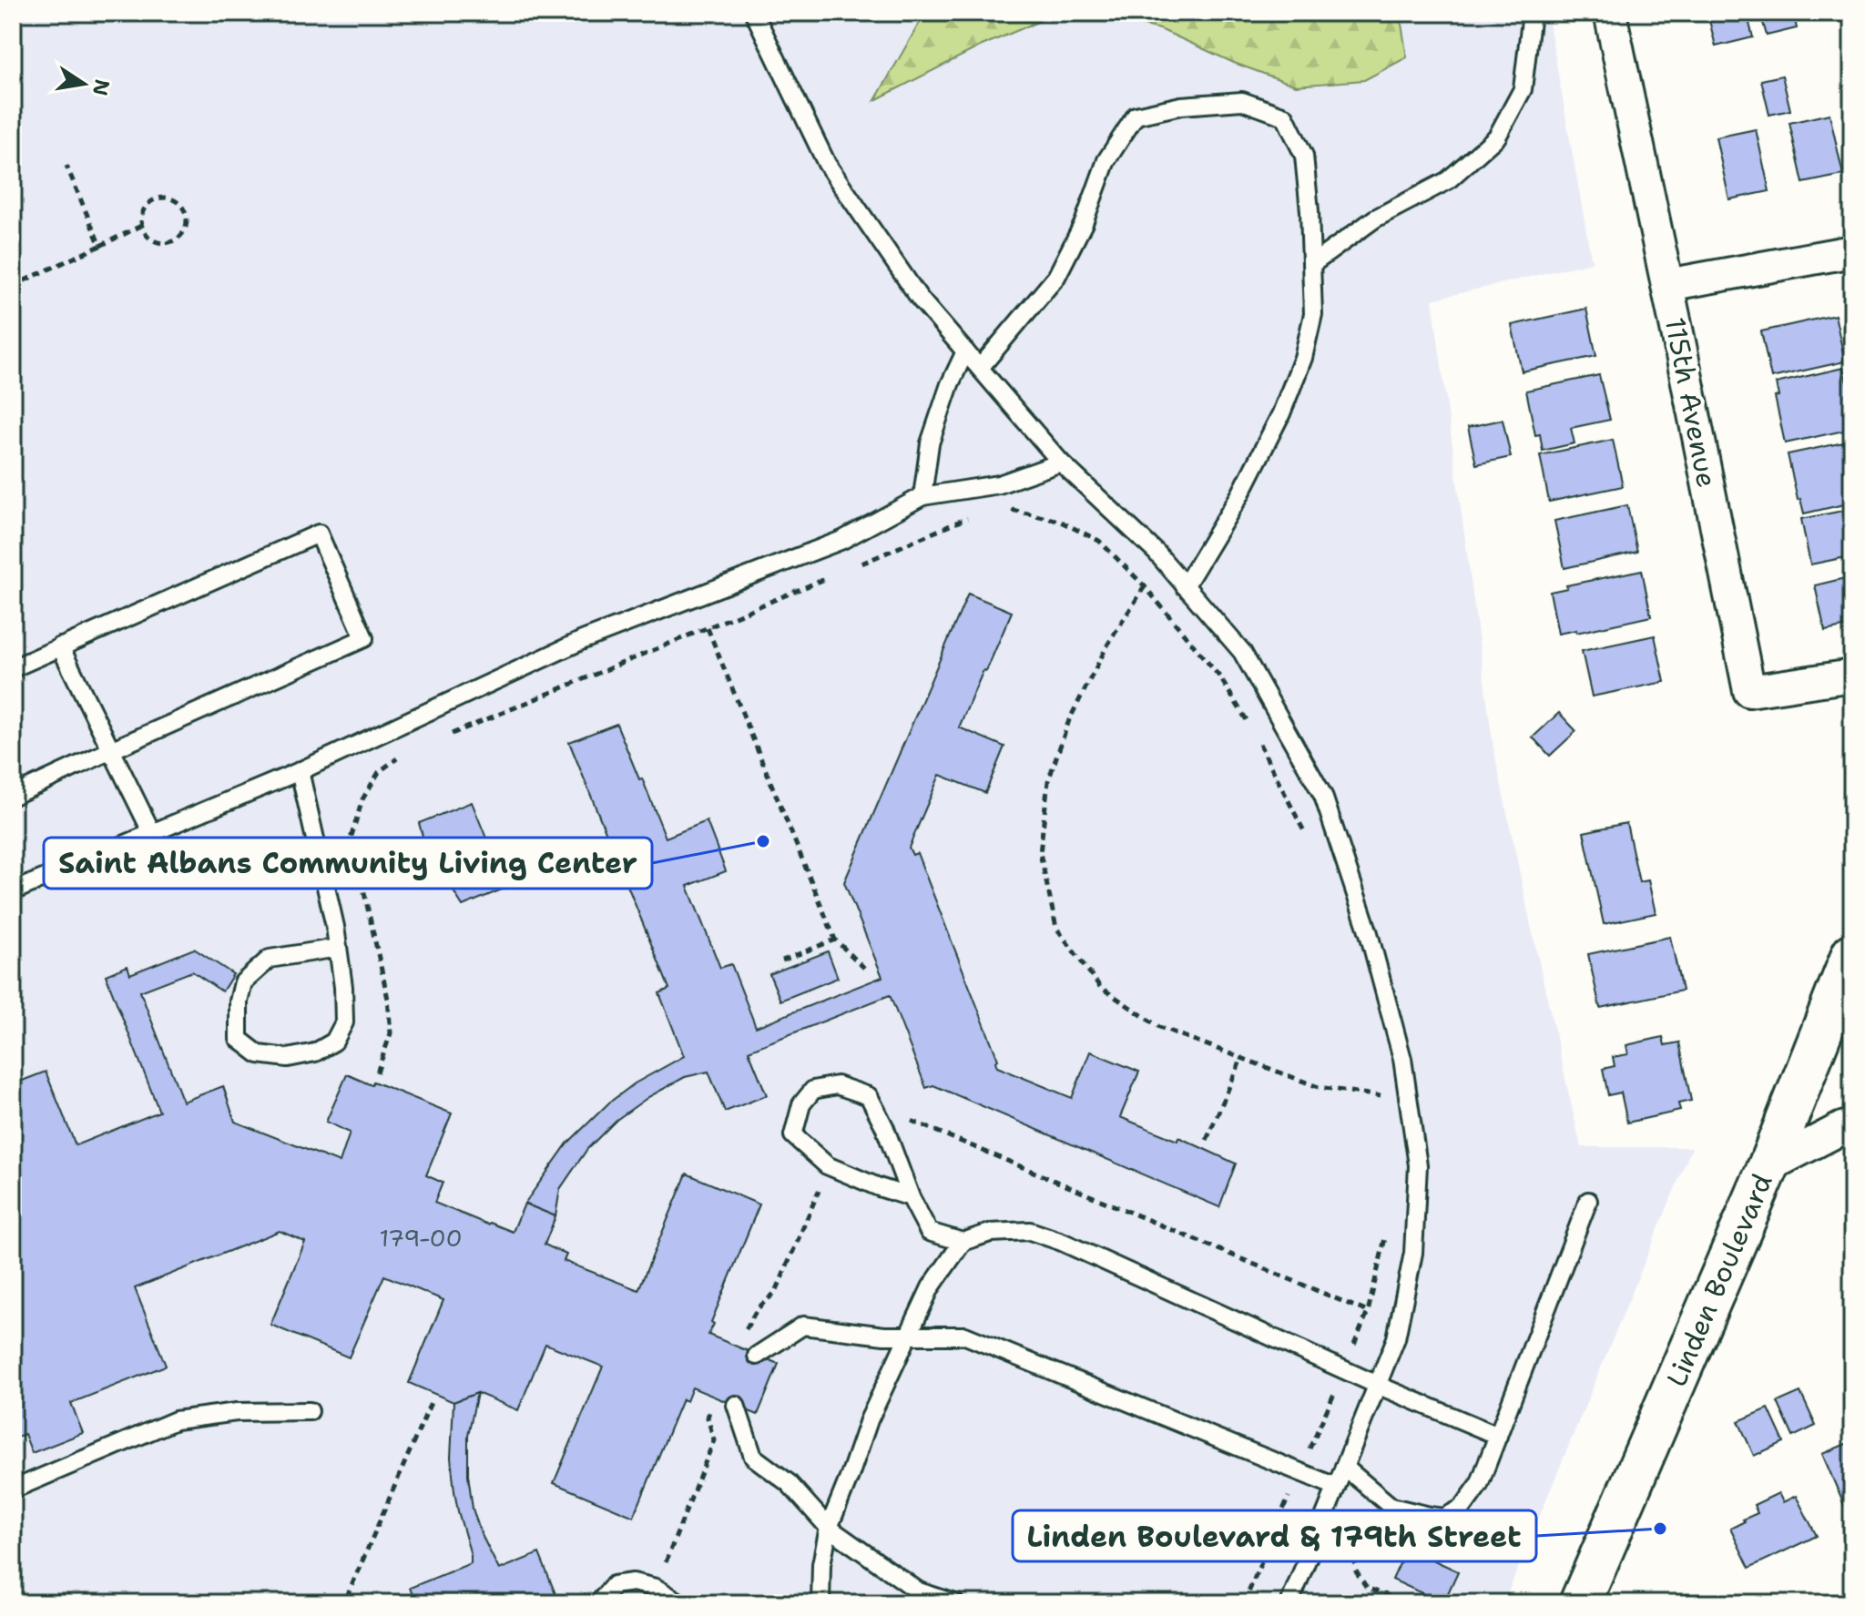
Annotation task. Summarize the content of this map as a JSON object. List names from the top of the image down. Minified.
{"streets":{"main road":["Linden Boulevard"],"street":["115th Avenue"]},"places":["Saint Albans Community Living Center","Linden Boulevard & 179th Street"],"house_numbers":["179-00"],"north":"right"}
